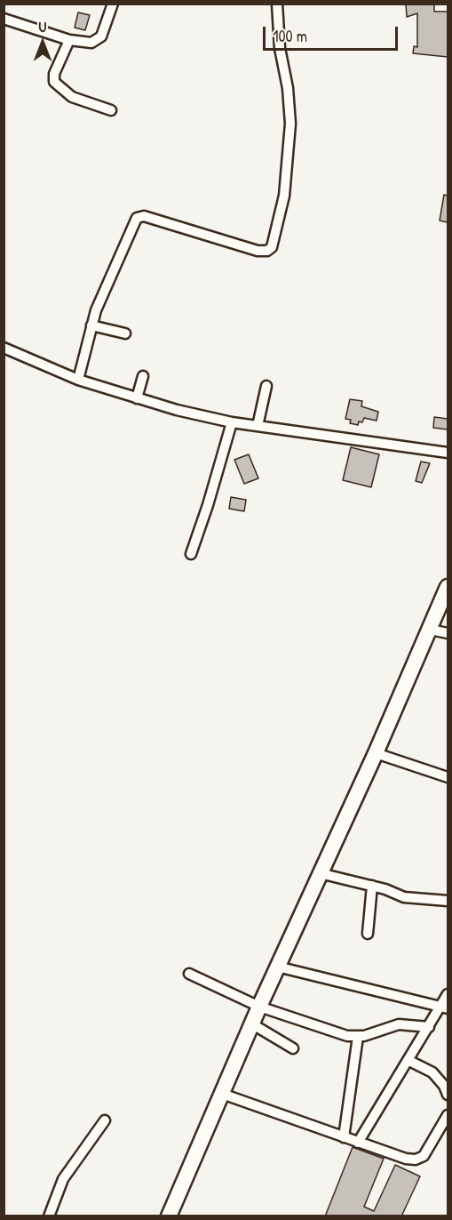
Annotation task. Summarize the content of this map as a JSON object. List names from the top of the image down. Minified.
{"scale_bar":"100 m","north":"top"}
